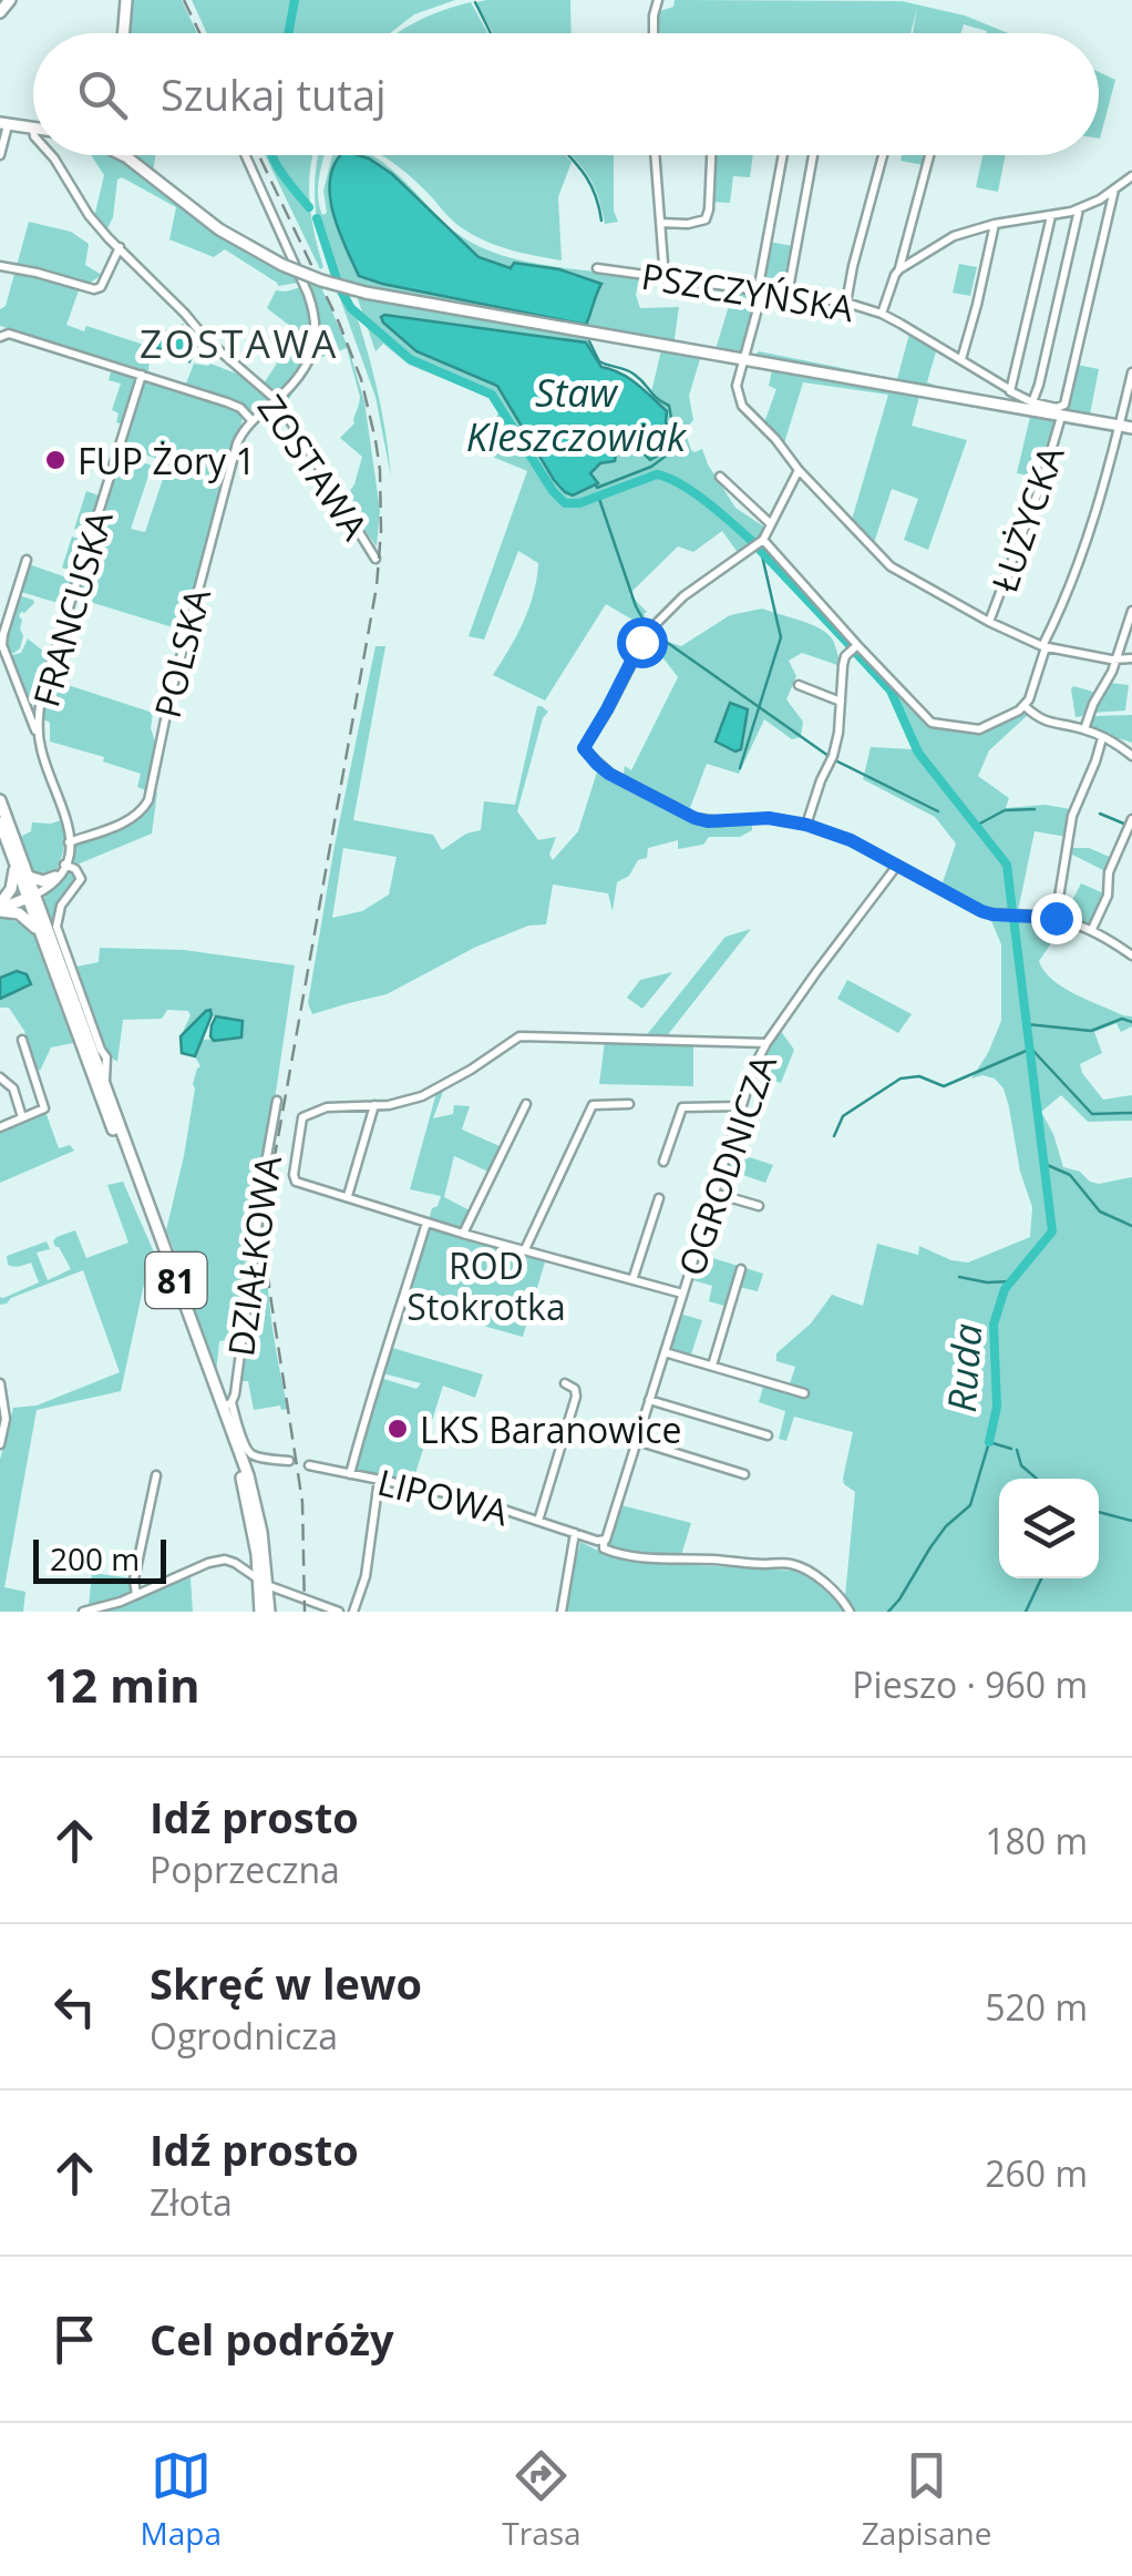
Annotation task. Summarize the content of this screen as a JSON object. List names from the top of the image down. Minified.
{"streets":{"main road":["PSZCZYŃSKA","81"],"street":["ZOSTAWA","ŁUŻYCKA","FRANCUSKA","POLSKA","OGRODNICZA","DZIAŁKOWA","LIPOWA"]},"crossings":[["PSZCZYŃSKA","ŁUŻYCKA"],["ZOSTAWA","POLSKA"],["FRANCUSKA","POLSKA"],["FRANCUSKA","81"],["DZIAŁKOWA","81"]],"districts":["ZOSTAWA"],"water":["Staw Kleszczowiak","Ruda"],"parks":["ROD Stokrotka"],"places":["FUP Żory 1","LKS Baranowice"],"scale_bar":"200 m","page":{"search":"Szukaj tutaj","scale":"200 m","heading":["12 min","Pieszo · 960 m"],"list":[["Idź prosto","Poprzeczna","180 m"],["Skręć w lewo","Ogrodnicza","520 m"],["Idź prosto","Złota","260 m"],"Cel podróży"],"nav":["Mapa","Trasa","Zapisane"]}}
